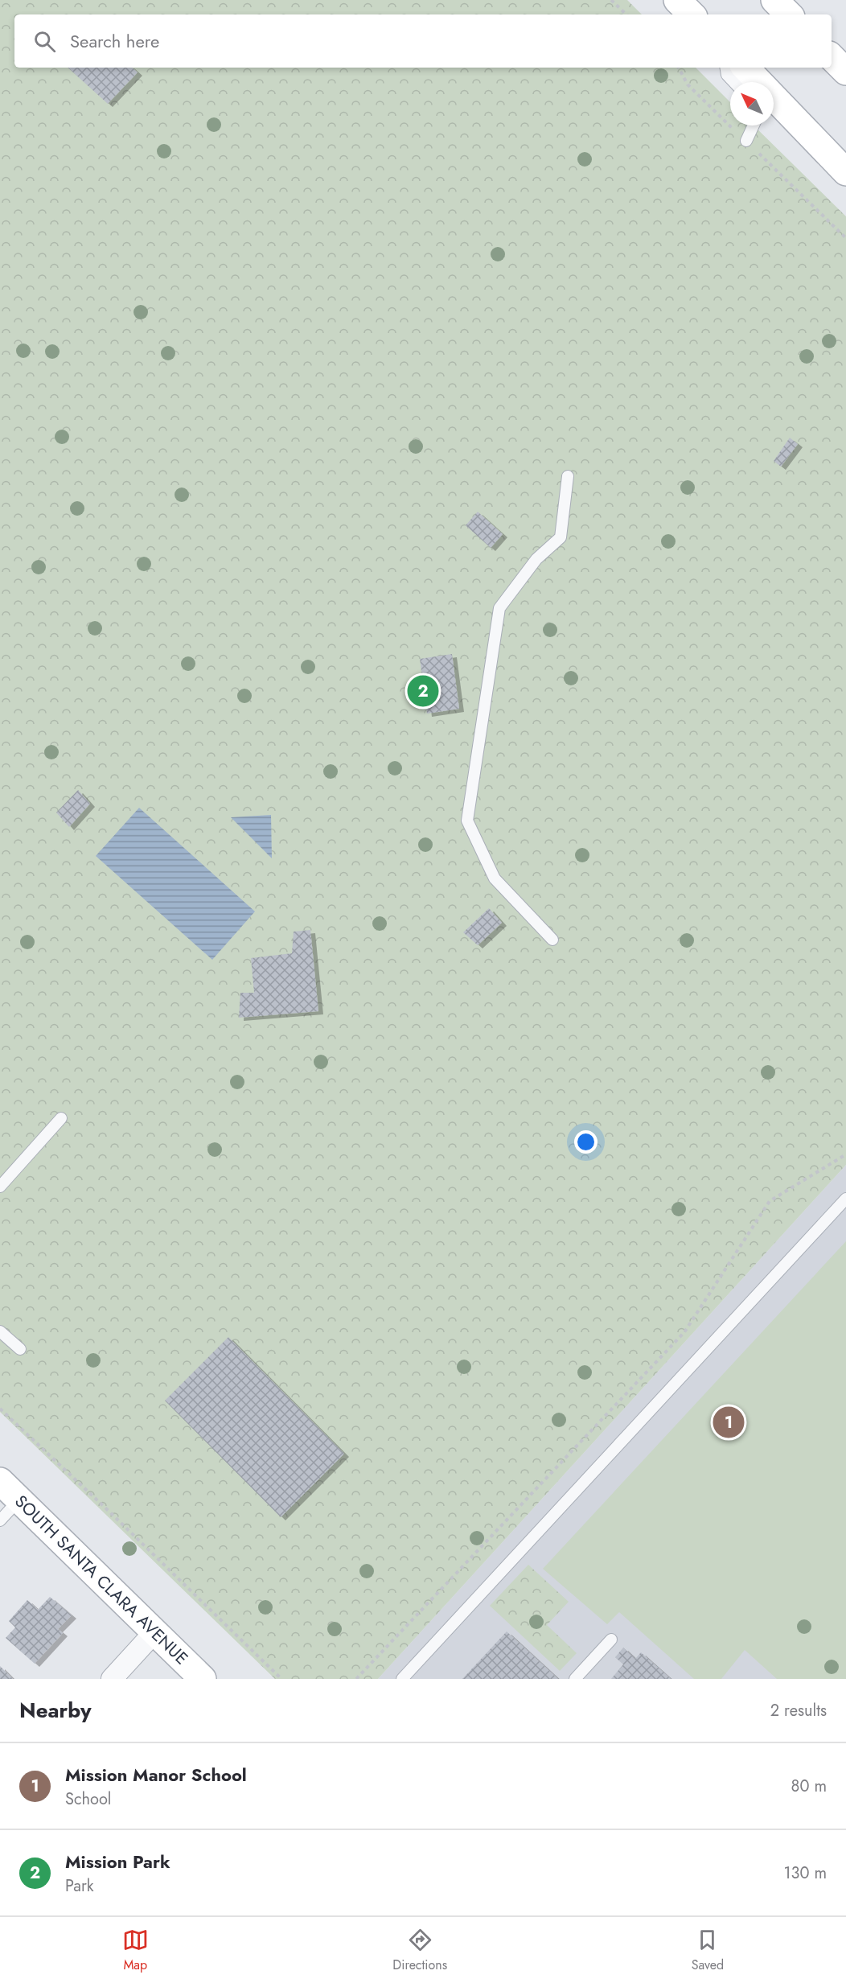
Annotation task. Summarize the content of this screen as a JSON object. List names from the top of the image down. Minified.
{"streets":{"street":["SOUTH SANTA CLARA AVENUE"]},"north":"top left","page":{"search":"Search here","pins":["2","1"],"heading":["Nearby","2 results"],"list":[{"mark":"1","name":"Mission Manor School","note":"School","value":"80 m"},{"mark":"2","name":"Mission Park","note":"Park","value":"130 m"}],"nav":["Map","Directions","Saved"]}}
